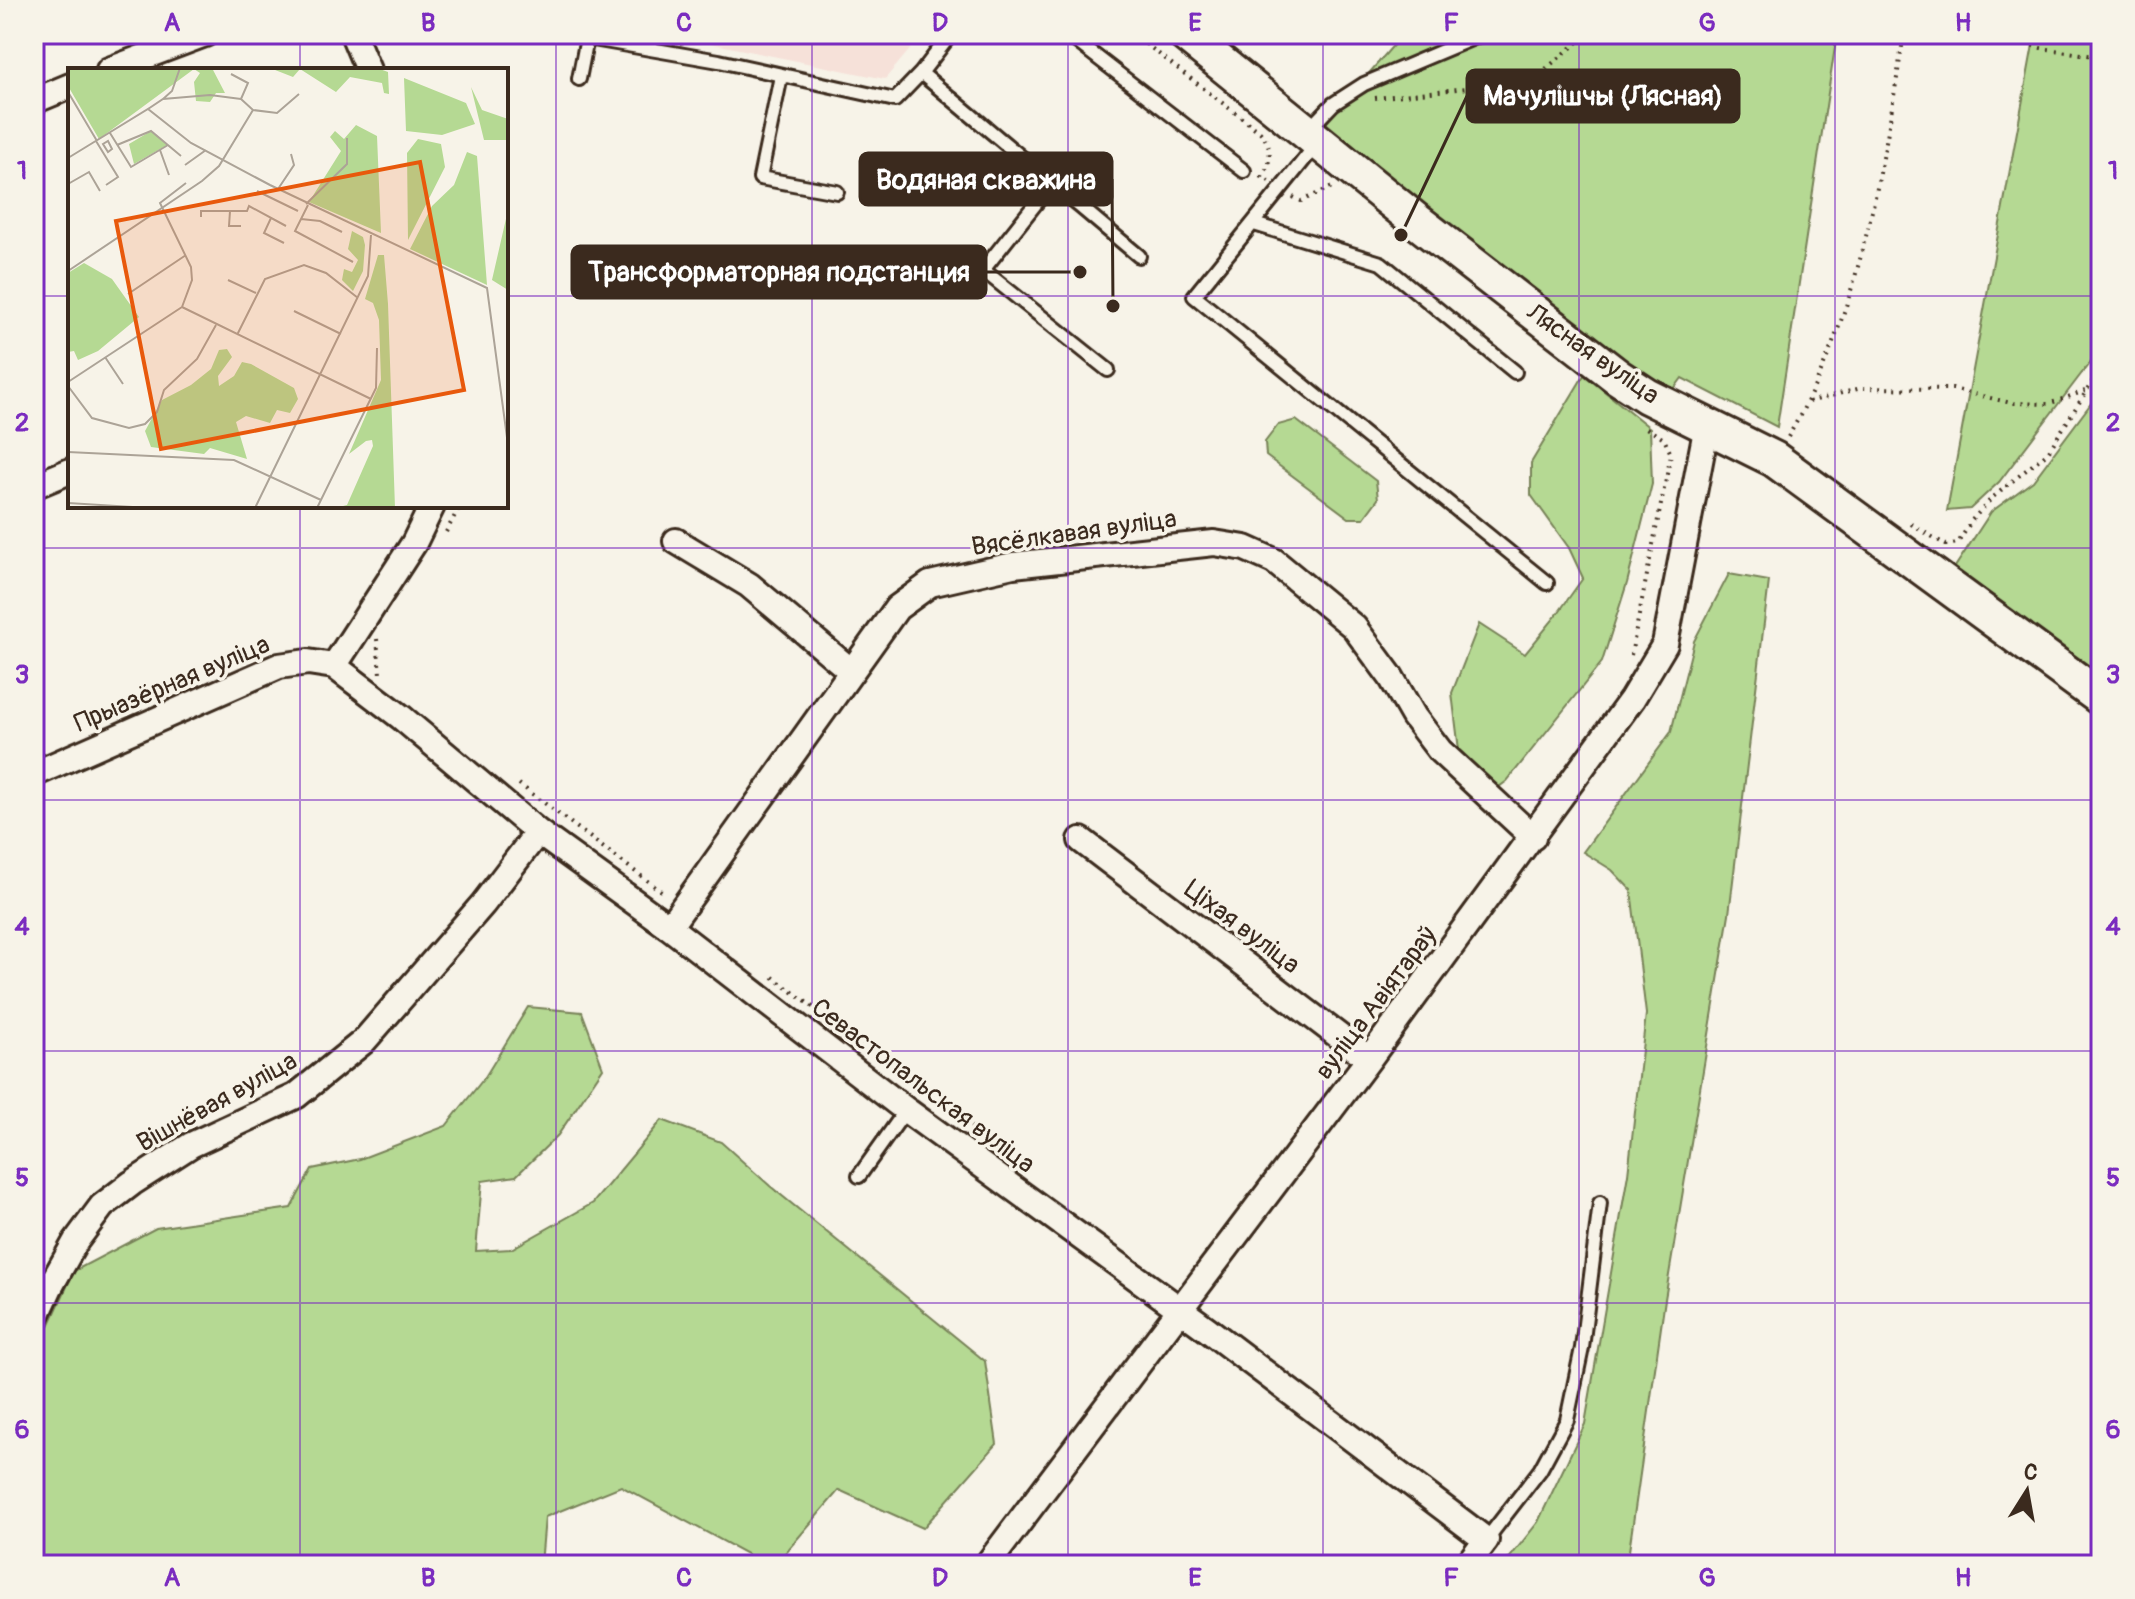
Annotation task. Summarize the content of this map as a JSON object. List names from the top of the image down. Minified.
{"streets":{"main road":["Лясная вуліца"],"street":["Вясёлкавая вуліца","Прыазёрная вуліца","Ціхая вуліца","вуліца Авіятараў","Севастопальская вуліца","Вішнёвая вуліца"]},"crossings":[["Лясная вуліца","вуліца Авіятараў"],["Вясёлкавая вуліца","вуліца Авіятараў"],["Вясёлкавая вуліца","Севастопальская вуліца"],["Прыазёрная вуліца","Севастопальская вуліца"],["Ціхая вуліца","вуліца Авіятараў"],["вуліца Авіятараў","Севастопальская вуліца"],["Севастопальская вуліца","Вішнёвая вуліца"]],"places":["Мачулішчы (Лясная)","Трансформаторная подстанция","Водяная скважина"],"north":"top","grid":{"columns":["A","B","C","D","E","F","G","H"],"rows":["1","2","3","4","5","6"]}}
